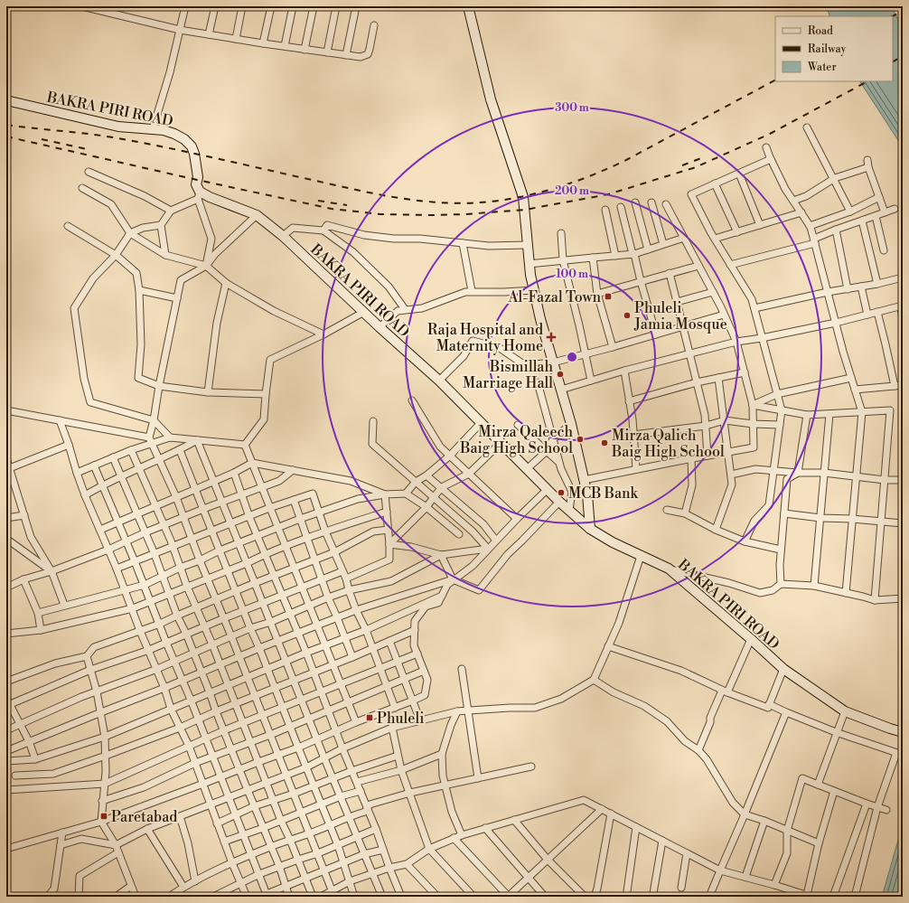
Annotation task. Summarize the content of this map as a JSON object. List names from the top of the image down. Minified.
{"streets":{"street":["BAKRA PIRI ROAD"]},"places":{"transit":["Al-Fazal Town","Phuleli","Paretabad"],"other":["Phuleli Jamia Mosque","Bismillah Marriage Hall","Mirza Qaleech Baig High School","Mirza Qalich Baig High School","MCB Bank"],"health":["Raja Hospital and Maternity Home"]},"legend":["Road","Railway","Water"],"rings":["300 m","200 m","100 m"]}
